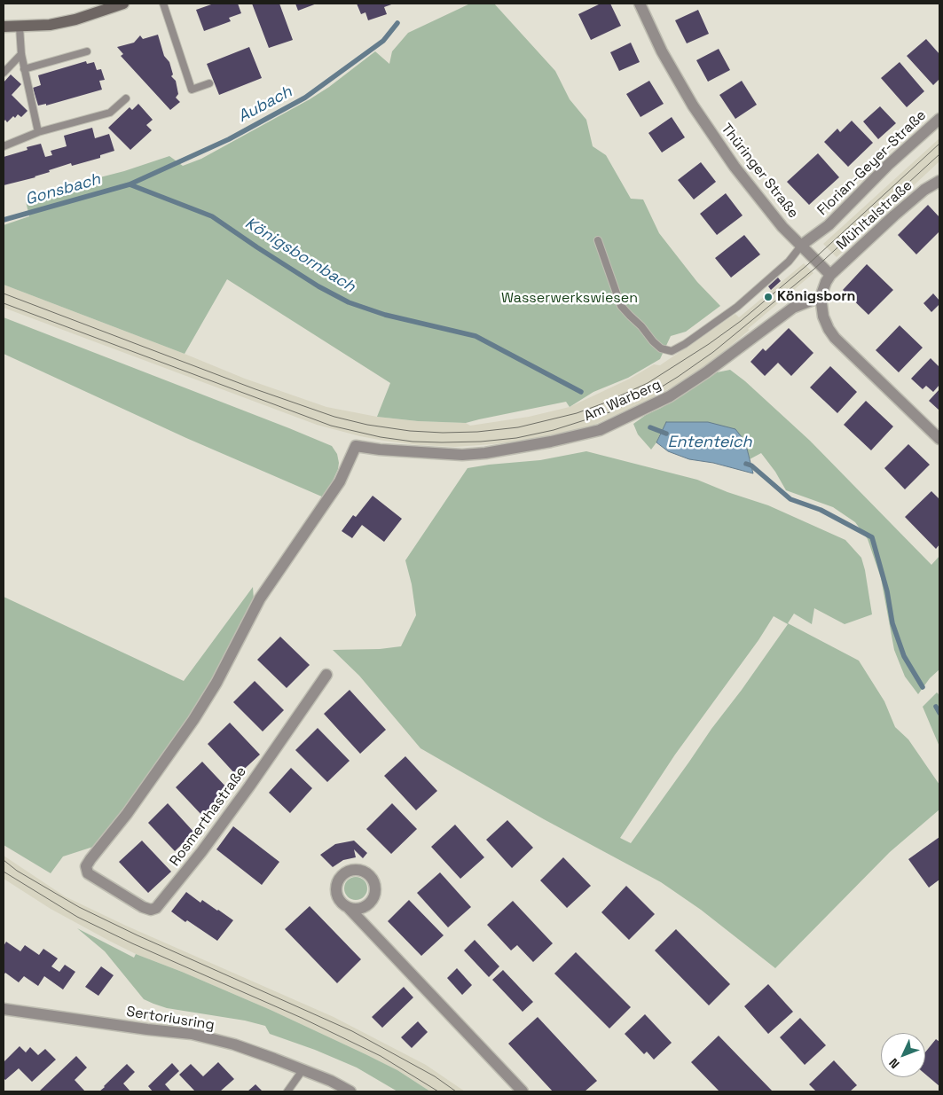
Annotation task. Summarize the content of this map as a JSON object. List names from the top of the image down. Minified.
{"streets":{"street":["Florian-Geyer-Straße","Thüringer Straße","Mühltalstraße","Am Warberg","Rosmerthastraße","Sertoriusring"]},"crossings":[["Florian-Geyer-Straße","Thüringer Straße"],["Thüringer Straße","Mühltalstraße"],["Am Warberg","Rosmerthastraße"]],"water":["Aubach","Gonsbach","Königsbornbach","Ententeich"],"parks":["Wasserwerkswiesen"],"places":["Königsborn"],"north":"bottom left"}
